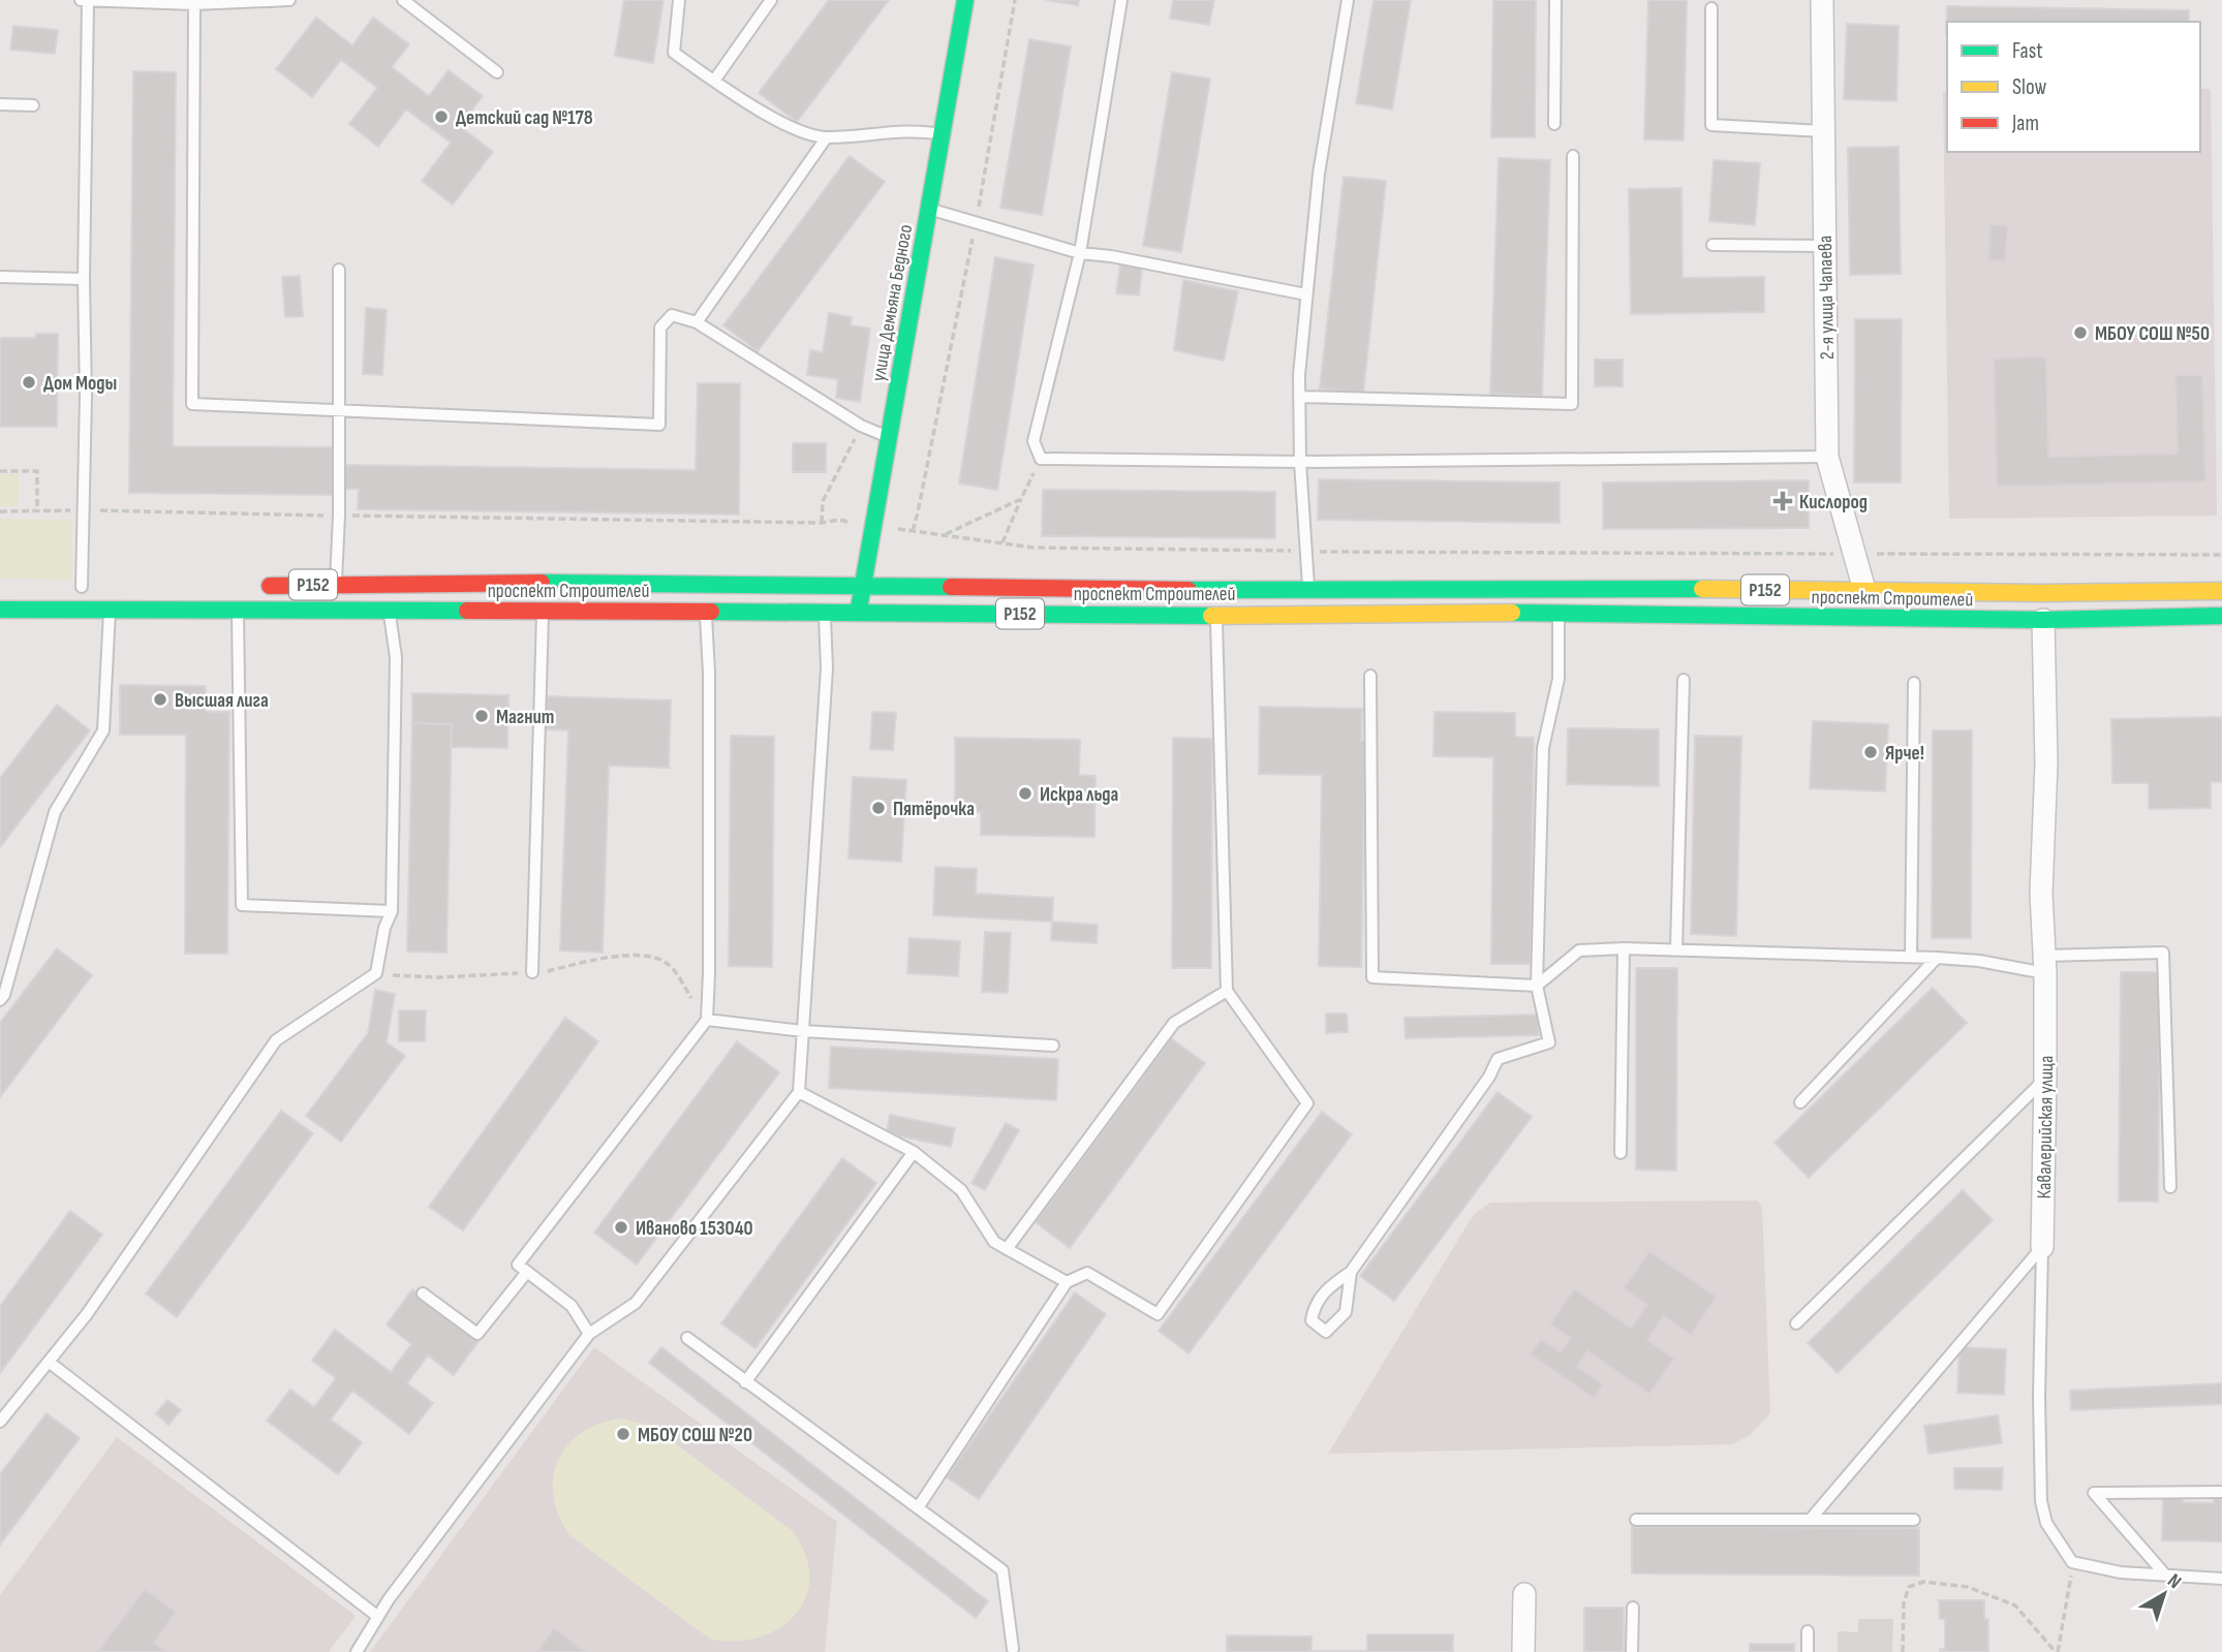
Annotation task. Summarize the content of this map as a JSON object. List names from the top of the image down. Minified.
{"streets":{"main road":["улица Демьяна Бедного","Р152","проспект Строителей","Кавалерийская улица"],"street":["2-я улица Чапаева"]},"crossings":[["2-я улица Чапаева","проспект Строителей"],["улица Демьяна Бедного","проспект Строителей"],["проспект Строителей","Кавалерийская улица"]],"places":{"other":["Детский сад №178","МБОУ СОШ №50","Дом Моды","Высшая лига","Магнит","Ярче!","Искра льда","Пятёрочка","Иваново 153040","МБОУ СОШ №20"],"health":["Кислород"]},"legend":["Fast","Slow","Jam"],"north":"top right"}
